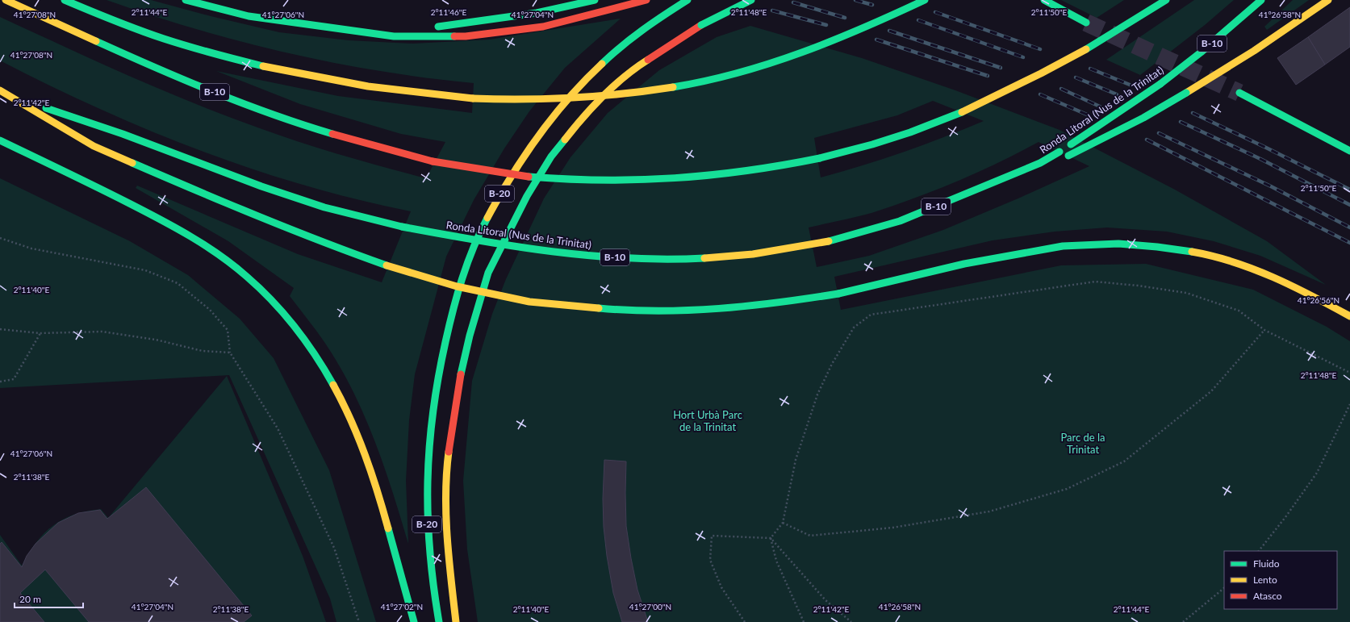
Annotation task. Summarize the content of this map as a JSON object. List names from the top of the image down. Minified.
{"streets":{"highway":["B-10","Ronda Litoral (Nus de la Trinitat)","B-20"]},"crossings":[["B-10","Ronda Litoral (Nus de la Trinitat)"]],"parks":["Hort Urbà Parc de la Trinitat","Parc de la Trinitat"],"legend":["Fluido","Lento","Atasco"],"scale_bar":"20 m","coordinates":["2°11'44\"E","2°11'46\"E","2°11'48\"E","2°11'50\"E","41°27'08\"N","41°27'06\"N","41°27'04\"N","41°26'58\"N","2°11'42\"E","2°11'40\"E","41°26'56\"N","2°11'38\"E","41°27'02\"N","41°27'00\"N"]}
